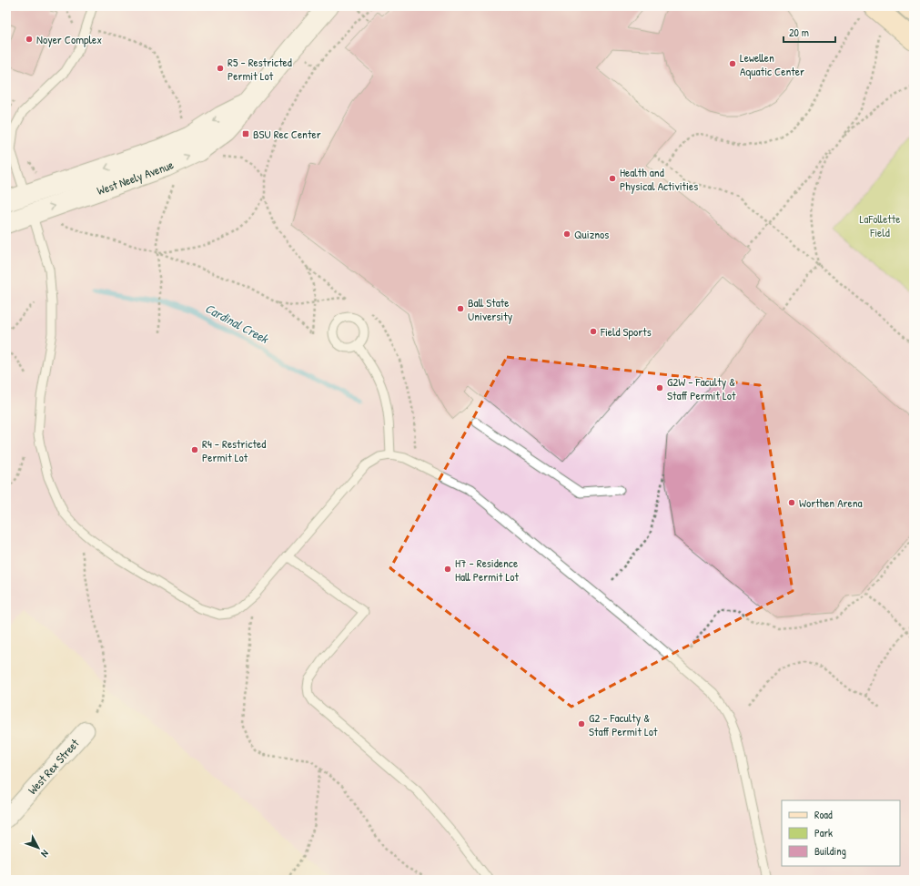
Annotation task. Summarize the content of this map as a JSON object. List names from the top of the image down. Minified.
{"streets":{"street":["West Neely Avenue","West Rex Street"]},"water":["Cardinal Creek"],"parks":["LaFollette Field"],"places":{"other":["Noyer Complex","Lewellen Aquatic Center","R5 - Restricted Permit Lot","Health and Physical Activities","Quiznos","Ball State University","Field Sports","G2W - Faculty & Staff Permit Lot","R4 - Restricted Permit Lot","Worthen Arena","H7 - Residence Hall Permit Lot","G2 - Faculty & Staff Permit Lot"],"transit":["BSU Rec Center"]},"legend":["Road","Park","Building"],"scale_bar":"20 m","north":"bottom right"}
